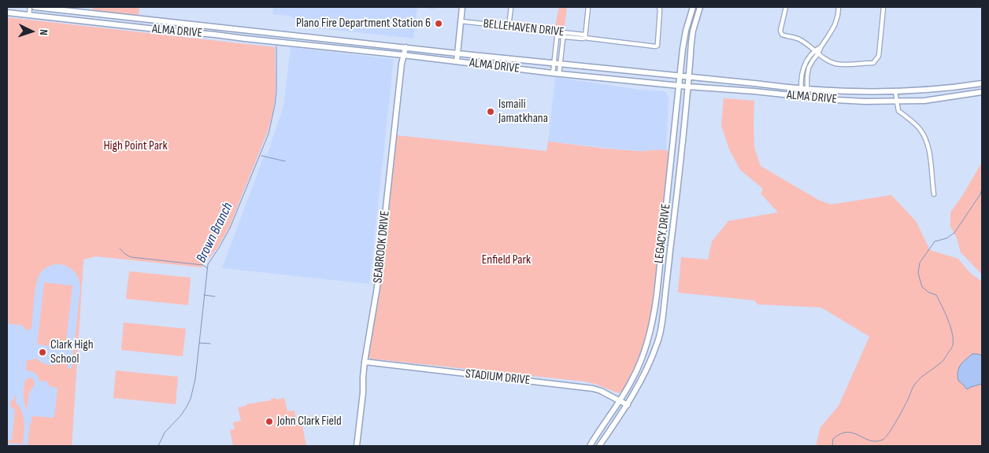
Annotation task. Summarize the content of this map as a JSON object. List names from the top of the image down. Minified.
{"streets":{"main road":["ALMA DRIVE","LEGACY DRIVE","SEABROOK DRIVE","STADIUM DRIVE"],"street":["BELLEHAVEN DRIVE"]},"crossings":[["ALMA DRIVE","LEGACY DRIVE"],["ALMA DRIVE","SEABROOK DRIVE"],["LEGACY DRIVE","STADIUM DRIVE"],["SEABROOK DRIVE","STADIUM DRIVE"]],"water":["Brown Branch"],"parks":["High Point Park","Enfield Park"],"places":["Plano Fire Department Station 6","Ismaili Jamatkhana","Clark High School","John Clark Field"],"north":"right"}
